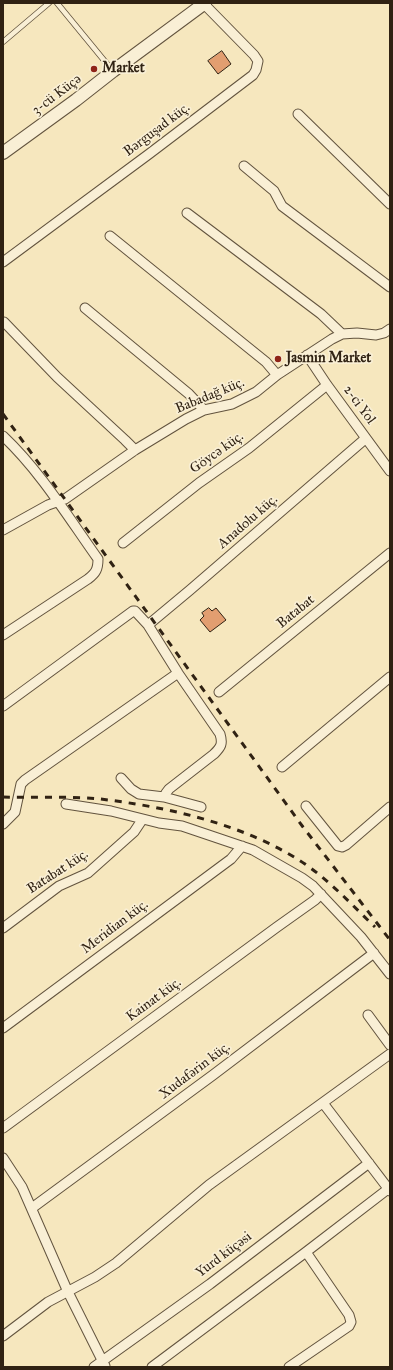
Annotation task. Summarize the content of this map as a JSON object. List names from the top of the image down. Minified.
{"streets":{"street":["3-cü Küçə","Bərguşad küç.","Babadağ küç.","2-ci Yol","Göycə küç.","Anadolu küç.","Batabat","Batabat küç.","Meridian küç.","Kainat küç.","Xudafərin küç.","Yurd küçəsi"]},"crossings":[["3-cü Küçə","Bərguşad küç."],["Babadağ küç.","2-ci Yol"],["2-ci Yol","Göycə küç."],["2-ci Yol","Anadolu küç."]],"places":["Market","Jasmin Market"]}
